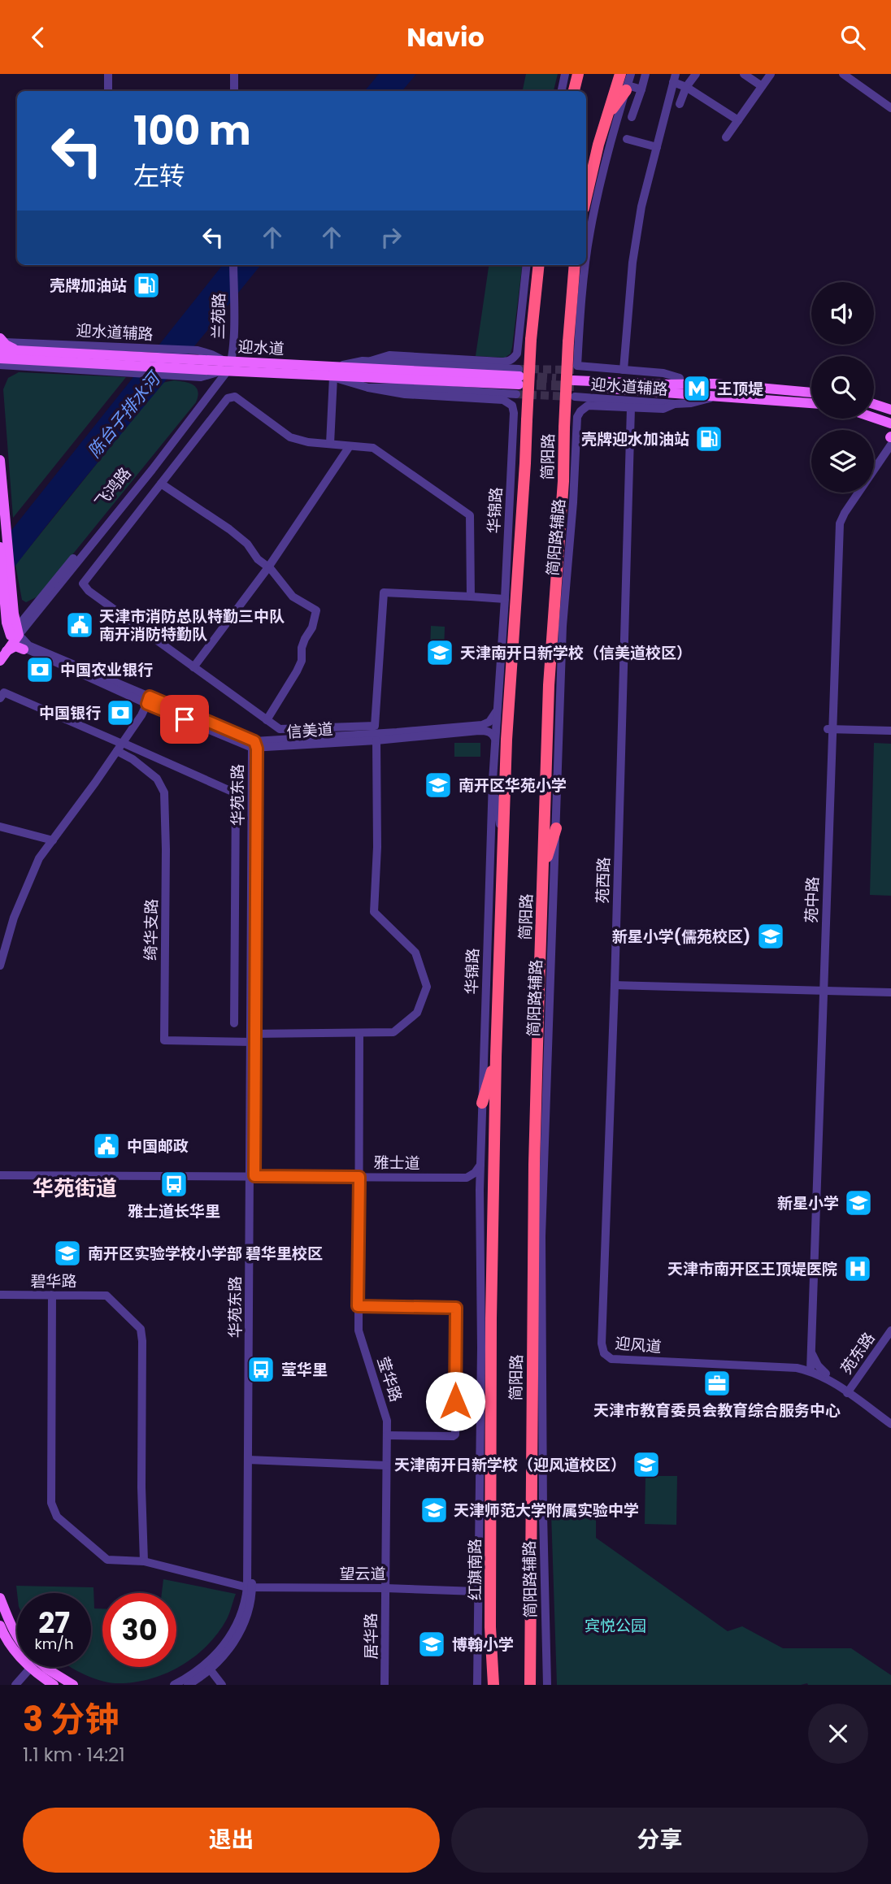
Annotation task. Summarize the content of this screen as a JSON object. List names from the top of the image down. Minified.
{"streets":{"highway":["简阳路","红旗南路"],"main road":["迎水道"],"street":["兰苑路","迎水道辅路","飞鸿路","华锦路","简阳路辅路","信美道","华苑东路","苑西路","苑中路","绮华支路","雅士道","碧华路","迎风道","苑东路","莹华路","望云道","居华路"]},"crossings":[["兰苑路","迎水道"],["兰苑路","飞鸿路"],["迎水道辅路","迎水道"],["迎水道辅路","简阳路辅路"],["迎水道","飞鸿路"],["简阳路","红旗南路"],["飞鸿路","信美道"],["华锦路","信美道"],["华锦路","雅士道"],["华锦路","望云道"],["简阳路辅路","苑西路"],["信美道","华苑东路"],["华苑东路","绮华支路"],["华苑东路","雅士道"],["华苑东路","望云道"],["苑西路","迎风道"],["苑中路","迎风道"],["雅士道","莹华路"],["碧华路","望云道"],["迎风道","苑东路"],["莹华路","望云道"],["莹华路","居华路"],["望云道","居华路"]],"districts":["华苑街道"],"water":["陈台子排水河"],"parks":["宾悦公园"],"places":{"fuel station":["壳牌加油站","壳牌迎水加油站"],"metro station":["王顶堤"],"public building":["天津市消防总队特勤三中队 南开消防特勤队","中国邮政"],"school or university":["天津南开日新学校（信美道校区）","南开区华苑小学","新星小学(儒苑校区)","新星小学","南开区实验学校小学部 碧华里校区","天津南开日新学校（迎风道校区）","天津师范大学附属实验中学","博翰小学"],"bank":["中国农业银行","中国银行"],"bus stop":["雅士道长华里","莹华里"],"hospital":["天津市南开区王顶堤医院"],"office":["天津市教育委员会教育综合服务中心"]},"page":{"header":"Navio","turn":["100 m","左转"],"speed":"27 km/h","limit":"30","heading":["3 分钟","1.1 km · 14:21"],"buttons":["退出","分享"]}}
